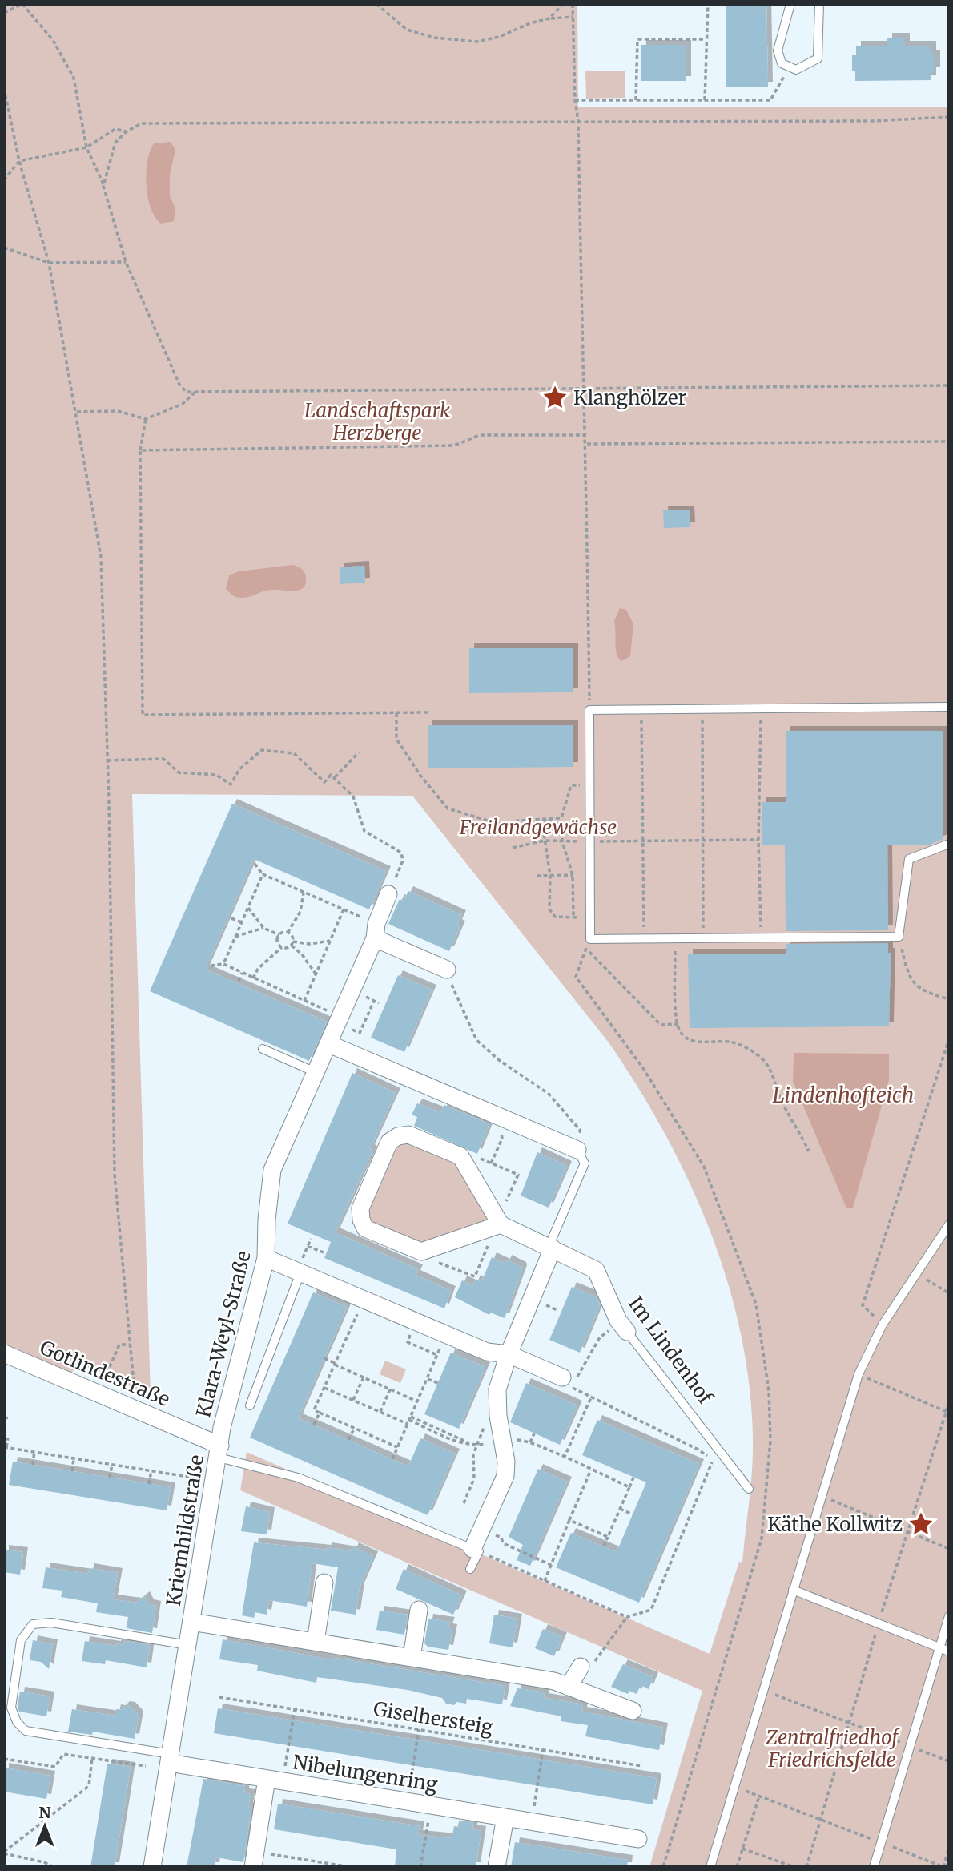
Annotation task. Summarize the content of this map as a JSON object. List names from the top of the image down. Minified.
{"streets":{"street":["Klara-Weyl-Straße","Im Lindenhof","Gotlindestraße","Kriemhildstraße","Nibelungenring"],"path":["Giselhersteig"]},"crossings":[["Klara-Weyl-Straße","Gotlindestraße"],["Klara-Weyl-Straße","Kriemhildstraße"],["Gotlindestraße","Kriemhildstraße"],["Kriemhildstraße","Nibelungenring"]],"water":["Lindenhofteich"],"parks":["Landschaftspark Herzberge","Freilandgewächse","Zentralfriedhof Friedrichsfelde"],"places":{"place":["Klanghölzer","Käthe Kollwitz"]},"north":"top"}
